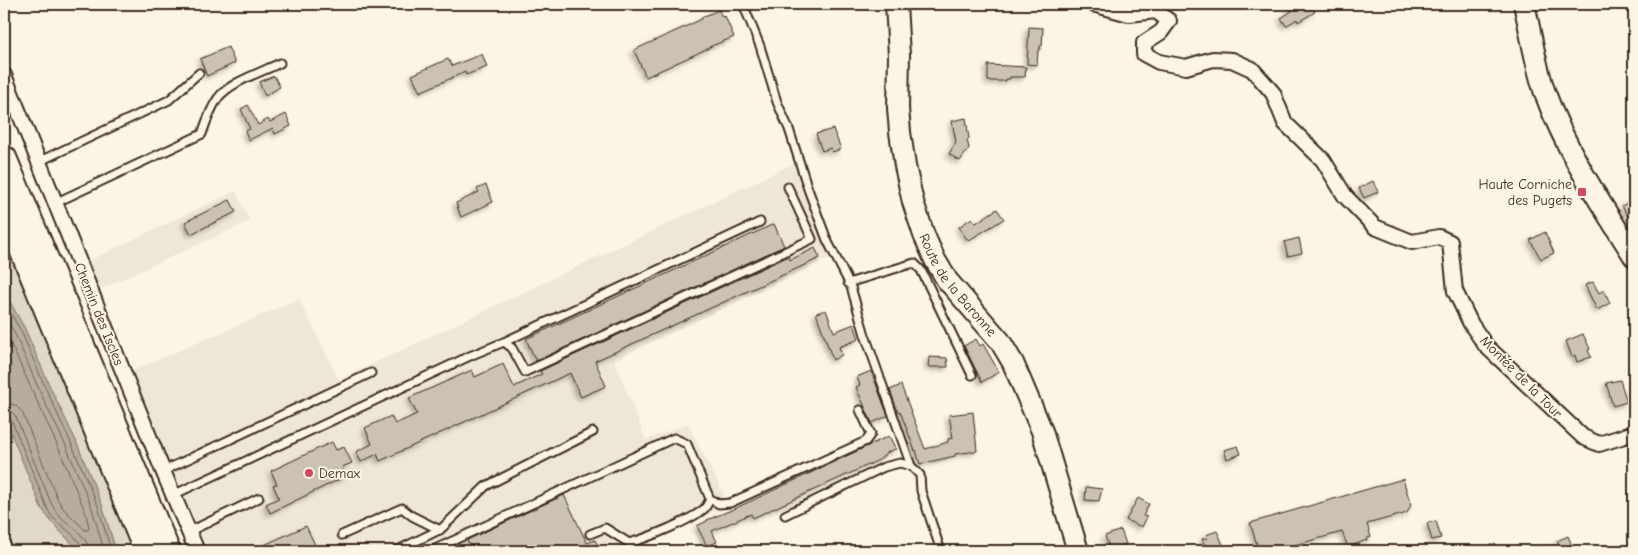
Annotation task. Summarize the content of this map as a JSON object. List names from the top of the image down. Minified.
{"streets":{"main road":["Route de la Baronne"],"street":["Chemin des Iscles","Montée de la Tour"]},"places":{"transit":["Haute Corniche des Pugets"],"other":["Demax"]}}
